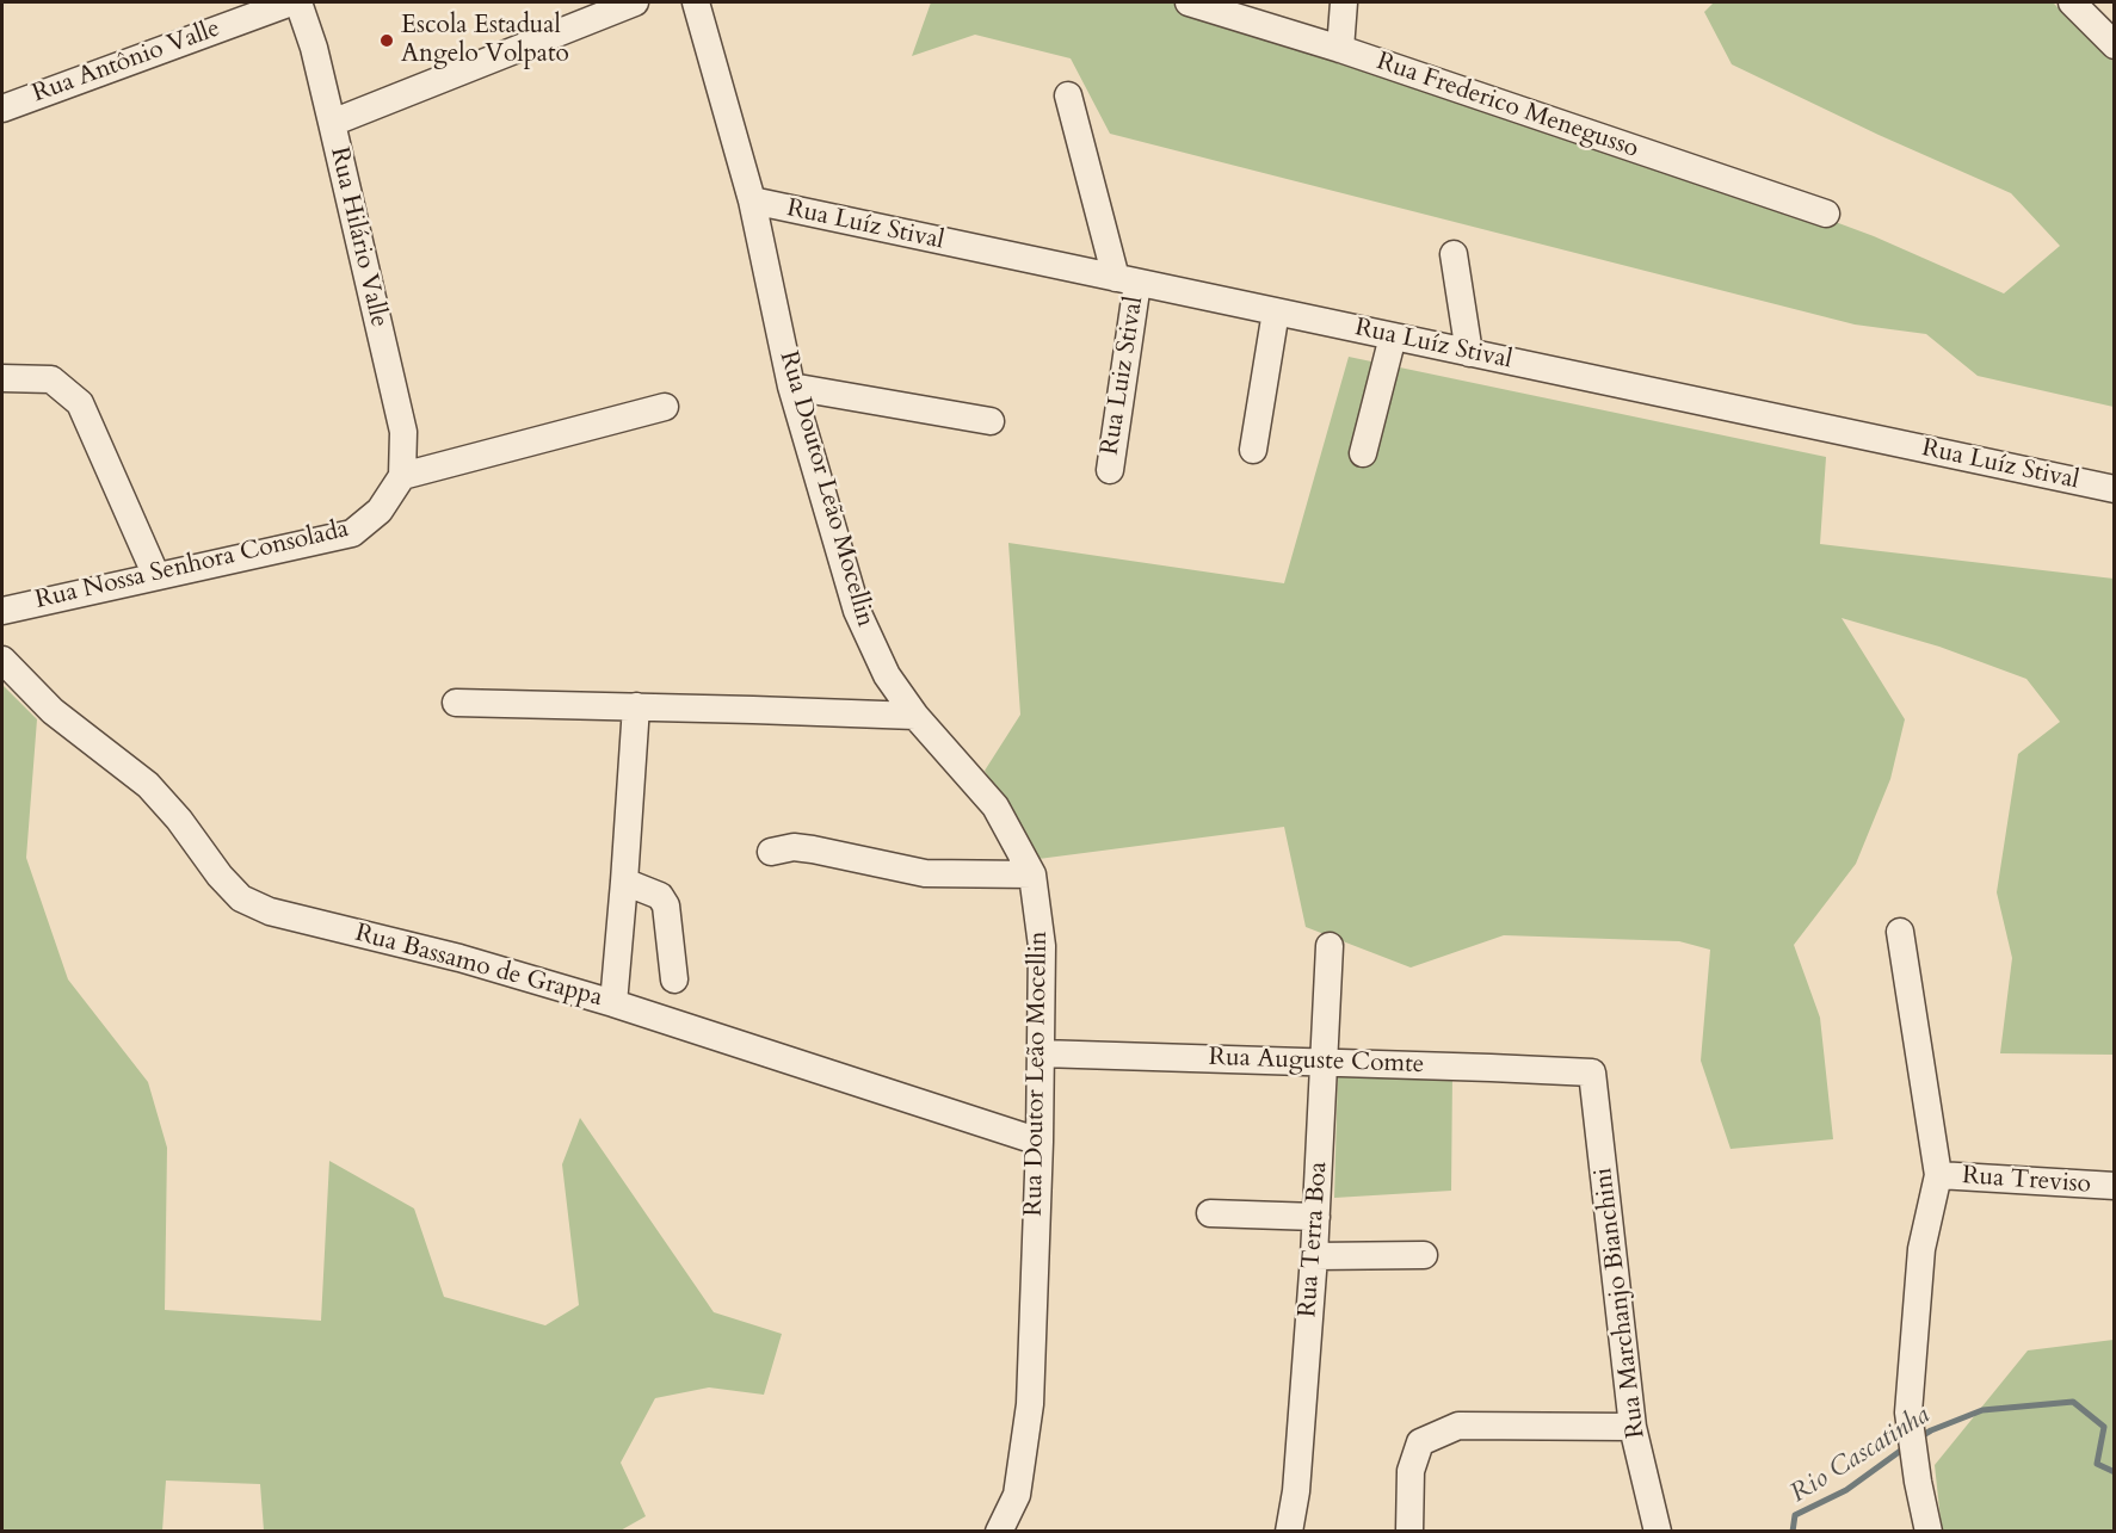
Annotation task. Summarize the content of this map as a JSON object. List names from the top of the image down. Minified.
{"streets":{"street":["Rua Antônio Valle","Rua Frederico Menegusso","Rua Luíz Stival","Rua Hilário Valle","Rua Luiz Stival","Rua Doutor Leão Mocellin","Rua Nossa Senhora Consolada","Rua Bassamo de Grappa","Rua Auguste Comte","Rua Treviso","Rua Terra Boa","Rua Marchanjo Bianchini"]},"crossings":[["Rua Luíz Stival","Rua Luiz Stival"],["Rua Luíz Stival","Rua Doutor Leão Mocellin"],["Rua Hilário Valle","Rua Nossa Senhora Consolada"],["Rua Doutor Leão Mocellin","Rua Bassamo de Grappa"],["Rua Doutor Leão Mocellin","Rua Auguste Comte"],["Rua Auguste Comte","Rua Terra Boa"],["Rua Auguste Comte","Rua Marchanjo Bianchini"]],"water":["Rio Cascatinha"],"places":["Escola Estadual Angelo Volpato"]}
